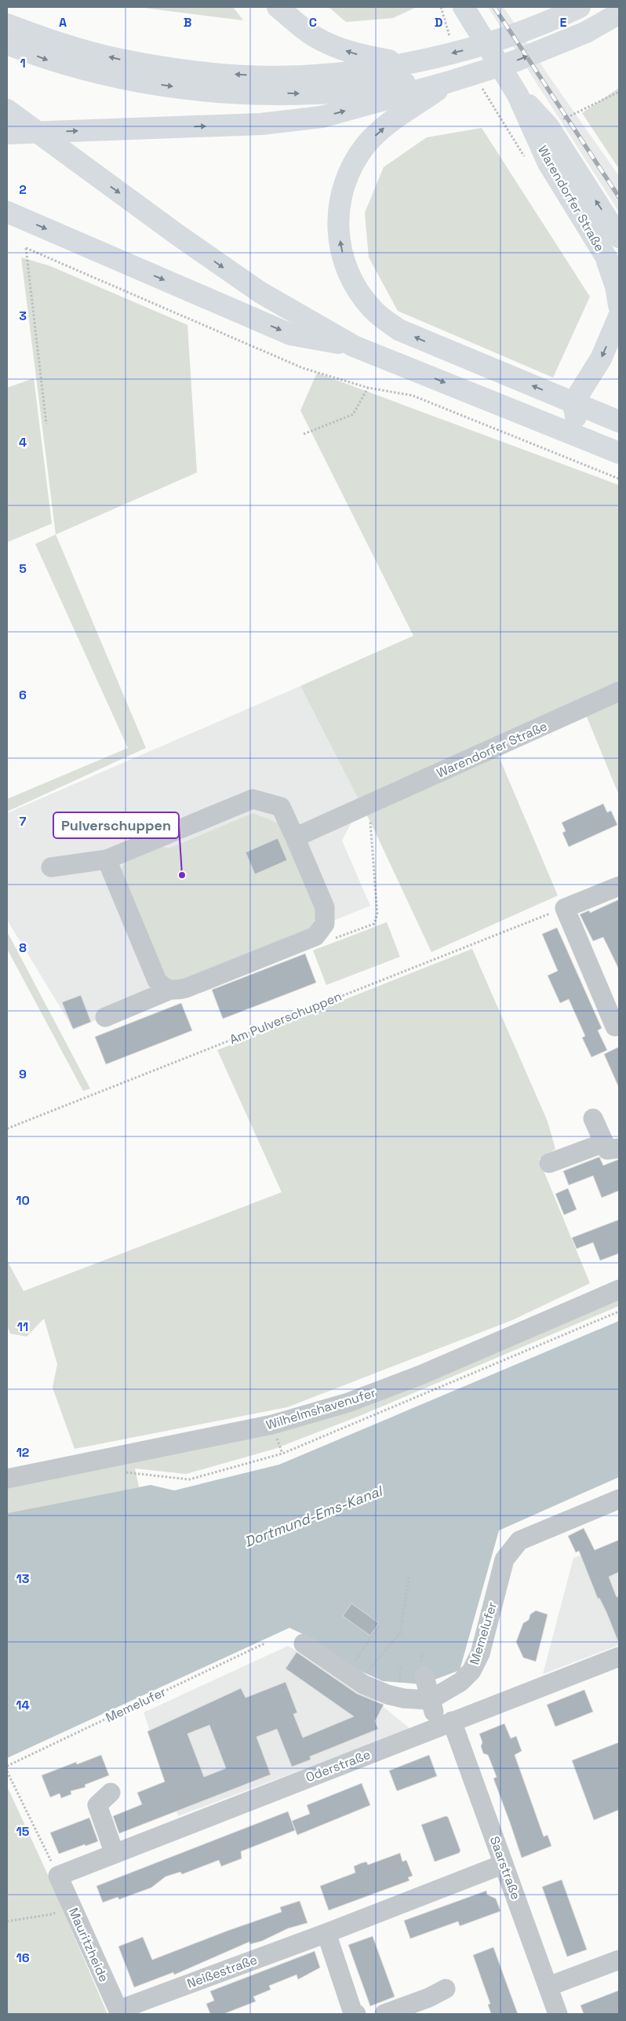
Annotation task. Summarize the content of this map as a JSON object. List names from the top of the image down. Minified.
{"streets":{"main road":["Warendorfer Straße"],"street":["Wilhelmshavenufer","Memelufer","Oderstraße","Saarstraße","Mauritzheide","Neißestraße"],"path":["Am Pulverschuppen"]},"crossings":[["Memelufer","Saarstraße"],["Oderstraße","Saarstraße"],["Oderstraße","Mauritzheide"],["Saarstraße","Neißestraße"],["Mauritzheide","Neißestraße"]],"water":["Dortmund-Ems-Kanal"],"places":["Pulverschuppen"],"grid":{"columns":["A","B","C","D","E"],"rows":["1","2","3","4","5","6","7","8","9","10","11","12","13","14","15","16"]}}
